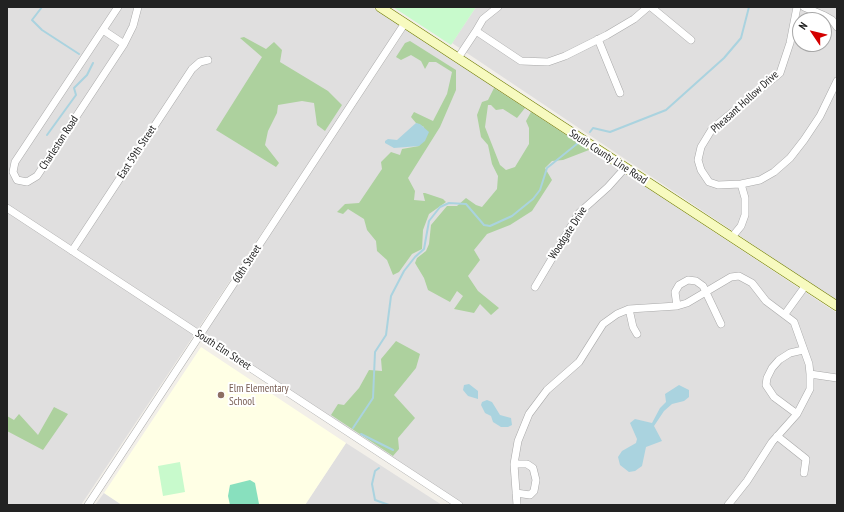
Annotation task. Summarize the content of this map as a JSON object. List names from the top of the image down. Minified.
{"streets":{"main road":["South County Line Road"],"street":["Pheasant Hollow Drive","Charleston Road","East 59th Street","Woodgate Drive","60th Street","South Elm Street"]},"crossings":[["East 59th Street","South Elm Street"],["South County Line Road","Woodgate Drive"],["South County Line Road","60th Street"],["60th Street","South Elm Street"]],"places":["Elm Elementary School"],"north":"top left"}
